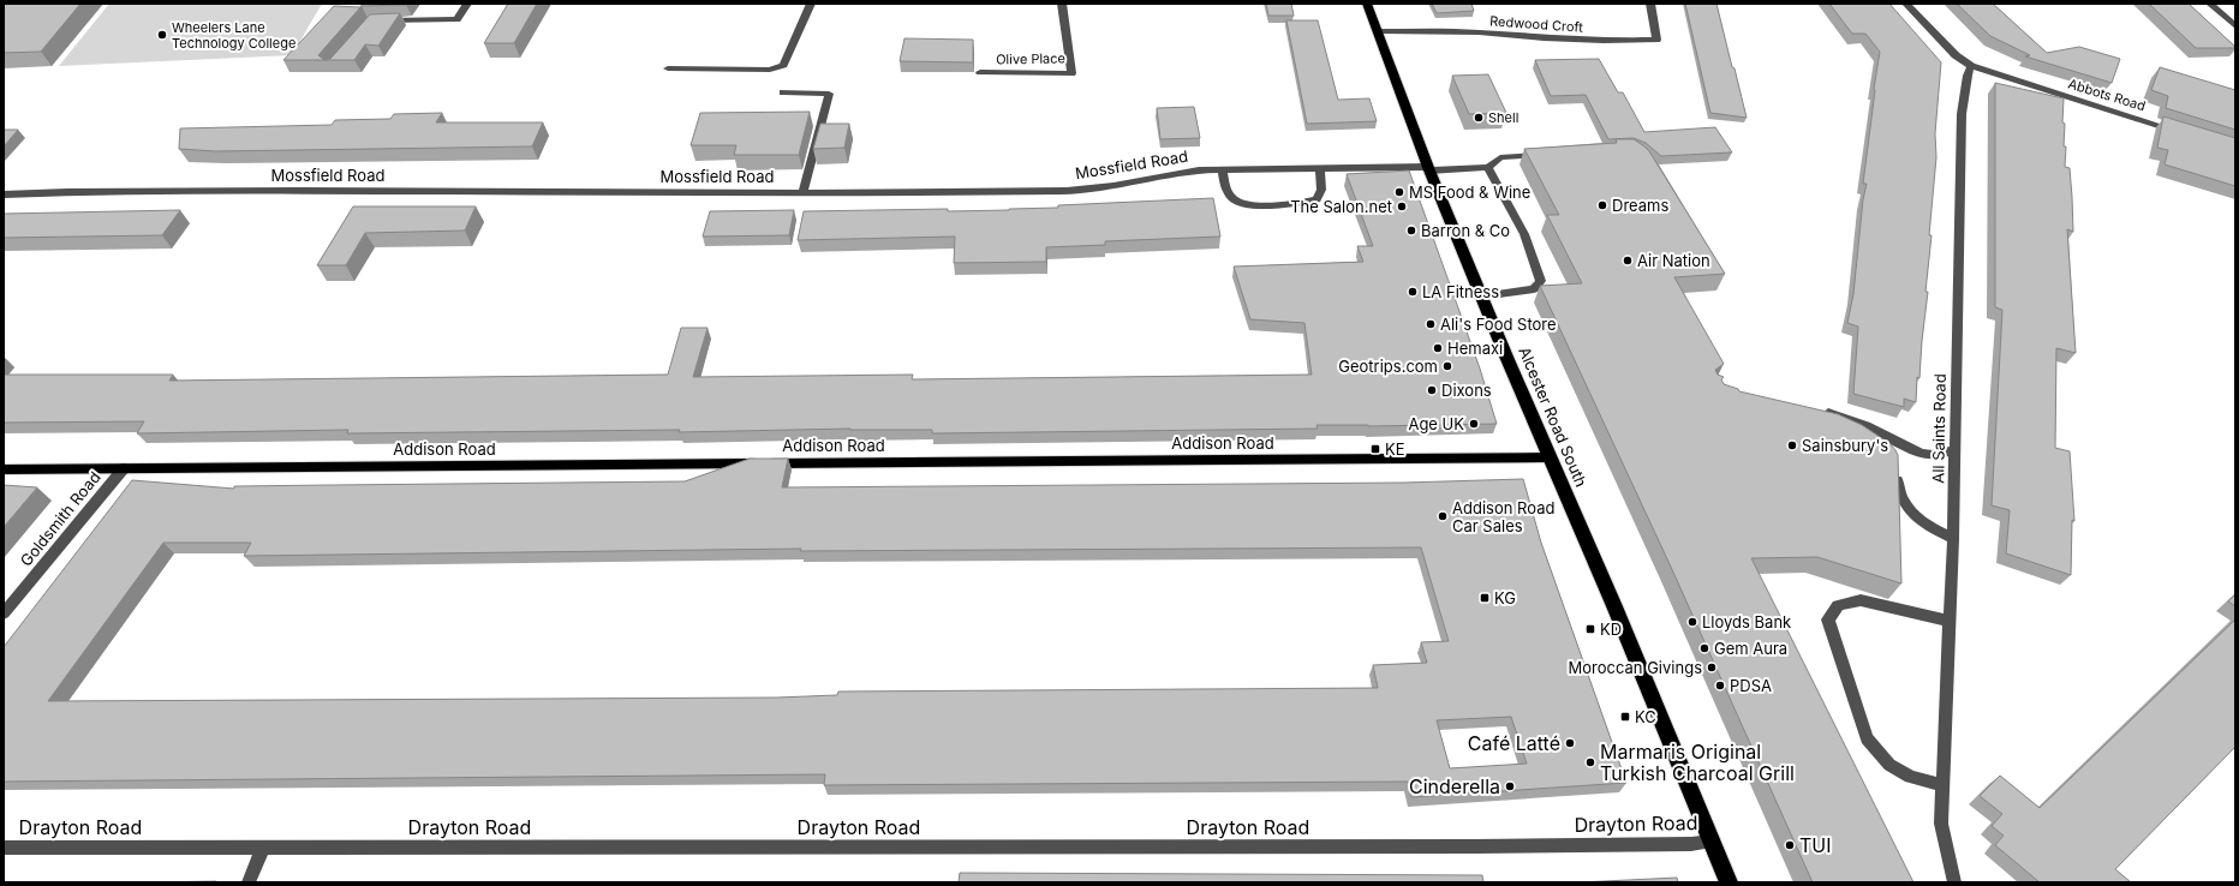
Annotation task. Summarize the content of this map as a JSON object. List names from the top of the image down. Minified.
{"streets":{"highway":["Alcester Road South"],"main road":["Addison Road"],"street":["Redwood Croft","Olive Place","Abbots Road","Mossfield Road","All Saints Road","Goldsmith Road","Drayton Road"]},"crossings":[["Redwood Croft","Alcester Road South"],["Abbots Road","All Saints Road"],["Mossfield Road","Alcester Road South"],["Alcester Road South","Addison Road"],["Alcester Road South","Drayton Road"],["Addison Road","Goldsmith Road"]],"places":{"other":["Wheelers Lane Technology College","Shell","MS Food & Wine","Dreams","The Salon.net","Barron & Co","Air Nation","LA Fitness","Ali's Food Store","Hemaxi","Geotrips.com","Dixons","Age UK","Sainsbury's","Addison Road Car Sales","Lloyds Bank","Gem Aura","Moroccan Givings","PDSA","Café Latté","Marmaris Original Turkish Charcoal Grill","Cinderella","TUI"],"transit":["KE","KG","KD","KC"]}}
